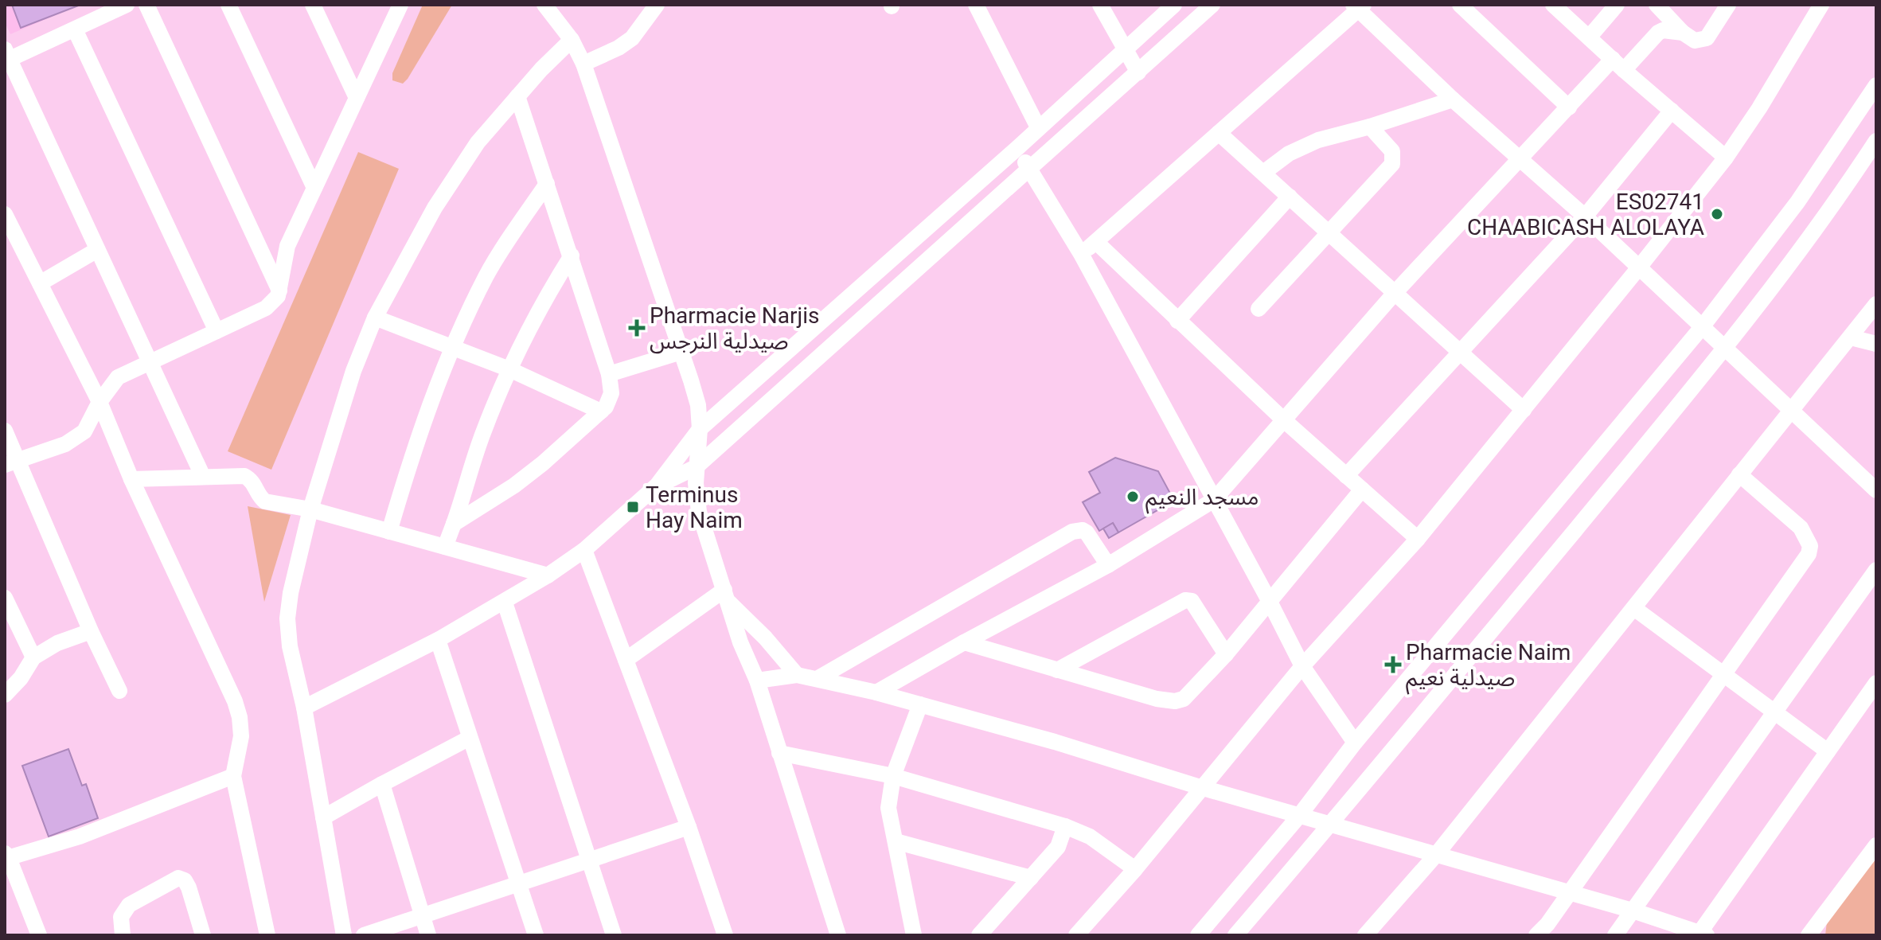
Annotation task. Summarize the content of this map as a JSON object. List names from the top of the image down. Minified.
{"places":{"other":["ES02741 CHAABICASH ALOLAYA","مسجد النعيم"],"health":["Pharmacie Narjis صيدلية النرجس","Pharmacie Naim صيدلية نعيم"],"transit":["Terminus Hay Naim"]}}
